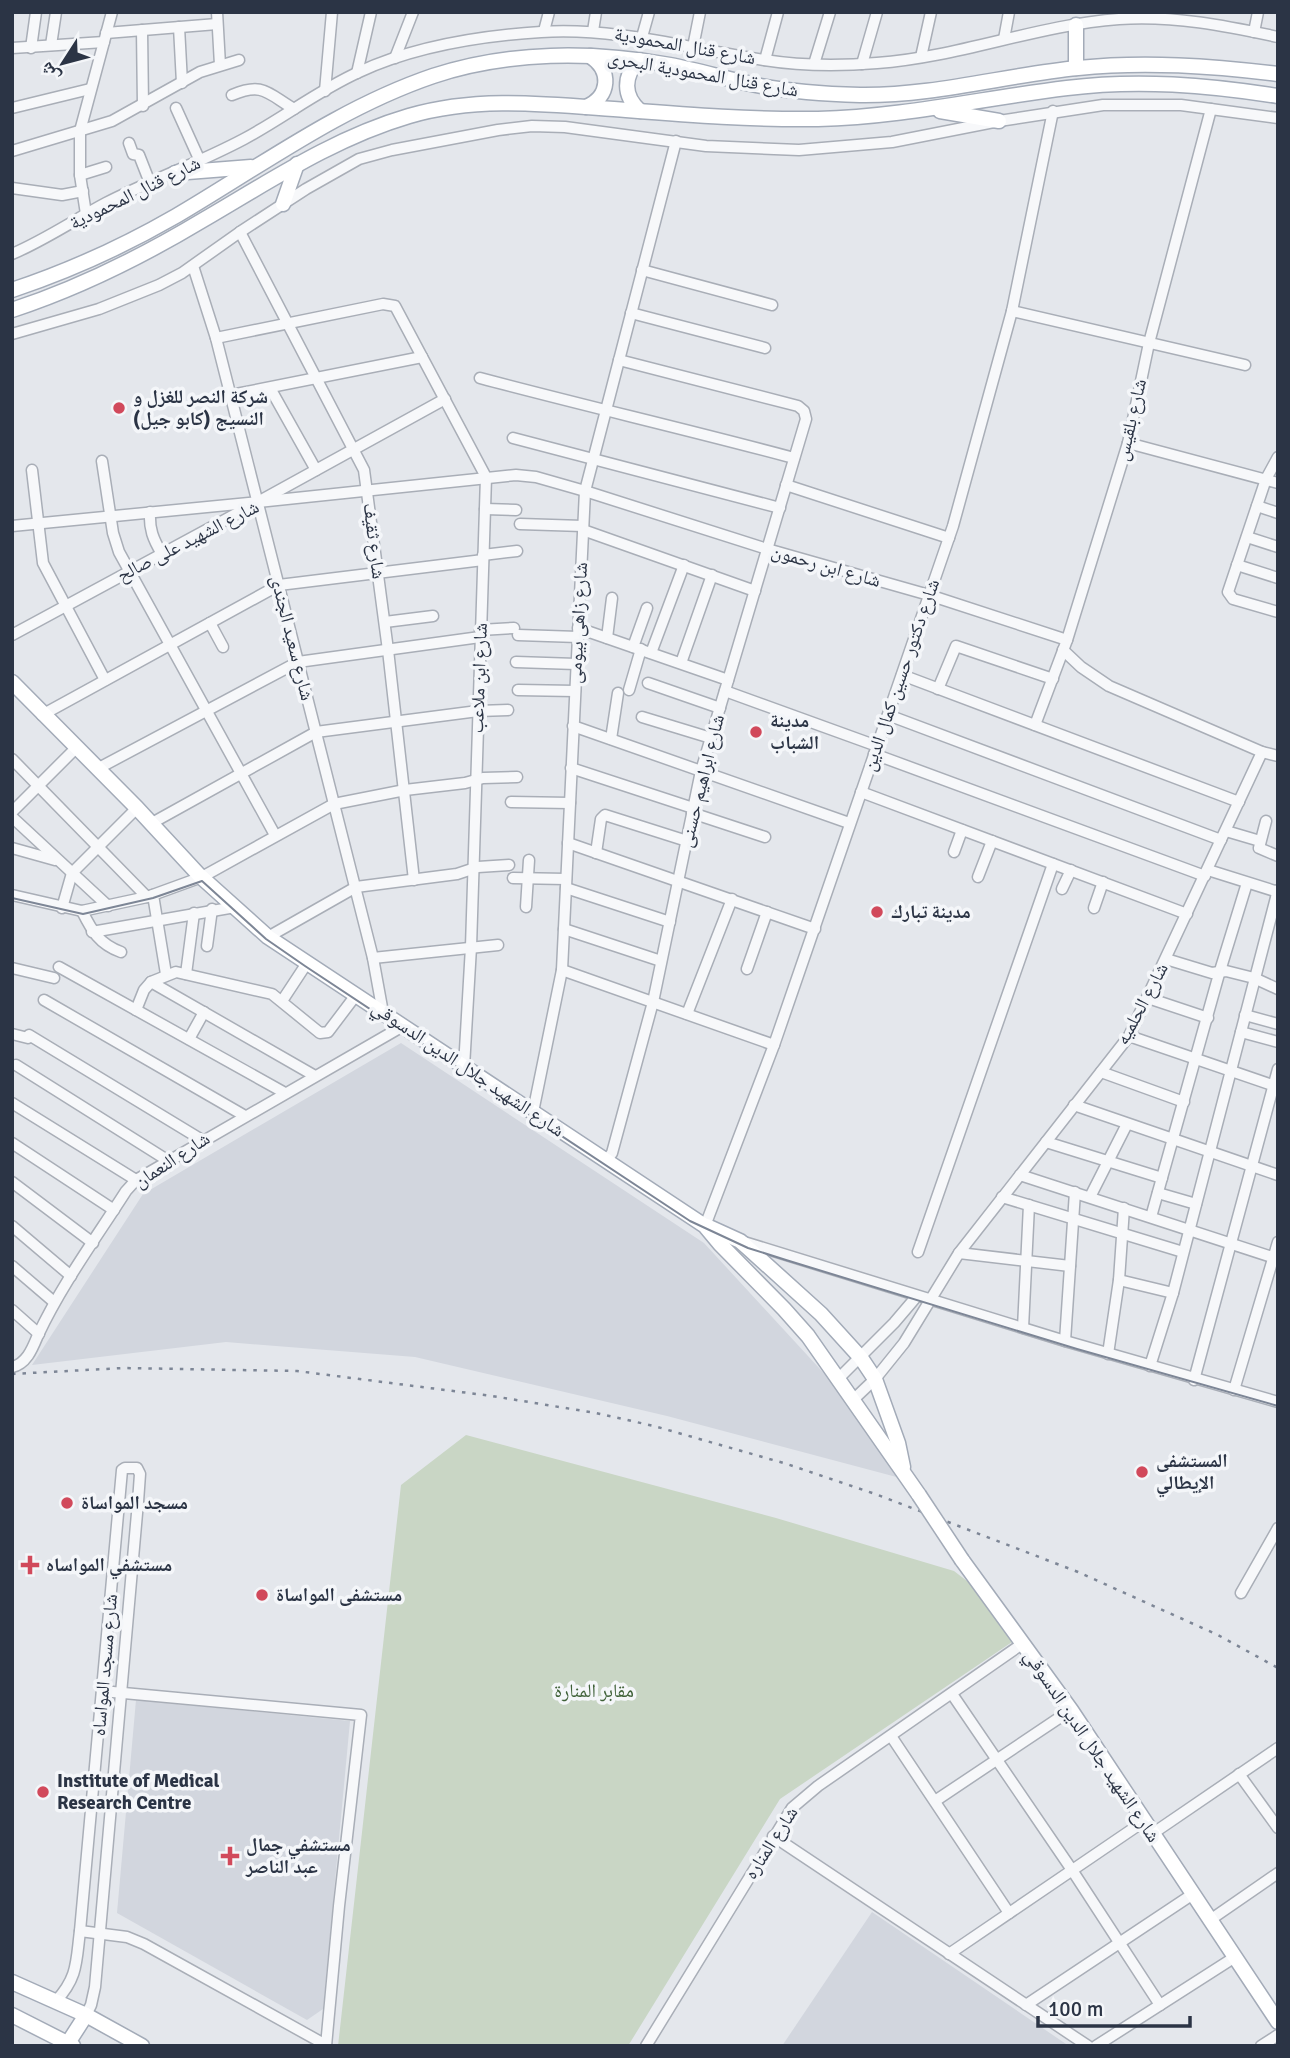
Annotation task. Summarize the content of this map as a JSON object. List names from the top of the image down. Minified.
{"streets":{"main road":["شارع قنال المحمودية البحرى","شارع الشهيد جلال الدين الدسوقي"],"street":["شارع قنال المحمودية","شارع بلقيس","شارع الشهيد على صالح","شارع ثقيف","شارع ابن رحمون","شارع زاهى بيومى","شارع سعيد الجندى","شارع دكتور حسين كمال الدين","شارع ابن ملاعب","شارع ابراهيم حسنى","شارع الحلميه","شارع النعمان","شارع مسجد المواساه","شارع المناره"]},"crossings":[["شارع بلقيس","شارع ابن رحمون"],["شارع الشهيد على صالح","شارع ثقيف"],["شارع الشهيد على صالح","شارع ابن رحمون"],["شارع الشهيد على صالح","شارع زاهى بيومى"],["شارع الشهيد على صالح","شارع سعيد الجندى"],["شارع الشهيد على صالح","شارع ابن ملاعب"],["شارع ثقيف","شارع ابن ملاعب"],["شارع ابن رحمون","شارع زاهى بيومى"],["شارع ابن رحمون","شارع دكتور حسين كمال الدين"],["شارع ابن رحمون","شارع ابراهيم حسنى"],["شارع زاهى بيومى","شارع ابراهيم حسنى"],["شارع زاهى بيومى","شارع الشهيد جلال الدين الدسوقي"],["شارع سعيد الجندى","شارع الشهيد جلال الدين الدسوقي"],["شارع دكتور حسين كمال الدين","شارع الشهيد جلال الدين الدسوقي"],["شارع ابن ملاعب","شارع الشهيد جلال الدين الدسوقي"],["شارع ابراهيم حسنى","شارع الشهيد جلال الدين الدسوقي"],["شارع الحلميه","شارع الشهيد جلال الدين الدسوقي"],["شارع الشهيد جلال الدين الدسوقي","شارع النعمان"],["شارع الشهيد جلال الدين الدسوقي","شارع المناره"]],"parks":["مقابر المنارة"],"places":{"other":["شركة النصر للغزل و النسيج (كابو جيل)","مدينة الشباب","مدينة تبارك","المستشفى الإيطالي","مسجد المواساة","مستشفى المواساة","Institute of Medical Research Centre"],"health":["مستشفي المواساه","مستشفي جمال عبد الناصر"]},"scale_bar":"100 m","north":"bottom left"}
